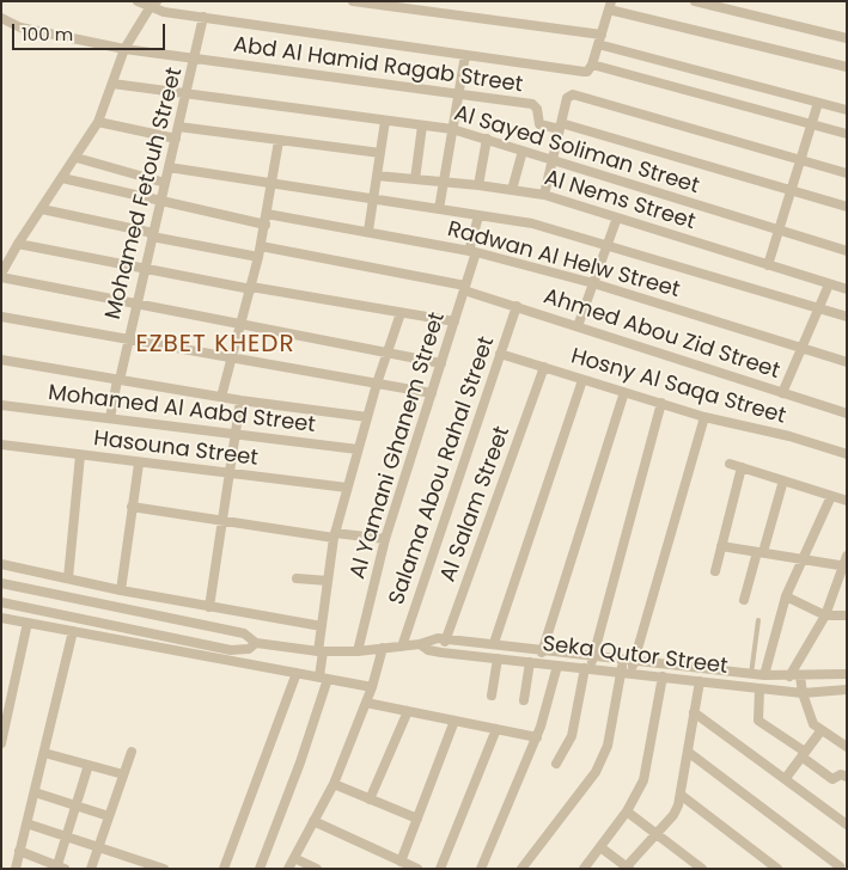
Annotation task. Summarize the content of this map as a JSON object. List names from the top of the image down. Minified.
{"streets":{"street":["Abd Al Hamid Ragab Street","Al Sayed Soliman Street","Mohamed Fetouh Street","Al Nems Street","Radwan Al Helw Street","Ahmed Abou Zid Street","Hosny Al Saqa Street","Mohamed Al Aabd Street","Al Yamani Ghanem Street","Hasouna Street","Salama Abou Rahal Street","Al Salam Street","Seka Qutor Street"]},"crossings":[["Abd Al Hamid Ragab Street","Mohamed Fetouh Street"],["Al Sayed Soliman Street","Mohamed Fetouh Street"],["Mohamed Fetouh Street","Mohamed Al Aabd Street"],["Radwan Al Helw Street","Al Yamani Ghanem Street"],["Ahmed Abou Zid Street","Al Yamani Ghanem Street"],["Ahmed Abou Zid Street","Salama Abou Rahal Street"],["Hosny Al Saqa Street","Salama Abou Rahal Street"],["Hosny Al Saqa Street","Al Salam Street"],["Al Yamani Ghanem Street","Seka Qutor Street"],["Salama Abou Rahal Street","Seka Qutor Street"],["Al Salam Street","Seka Qutor Street"]],"districts":["EZBET KHEDR"],"scale_bar":"100 m"}
